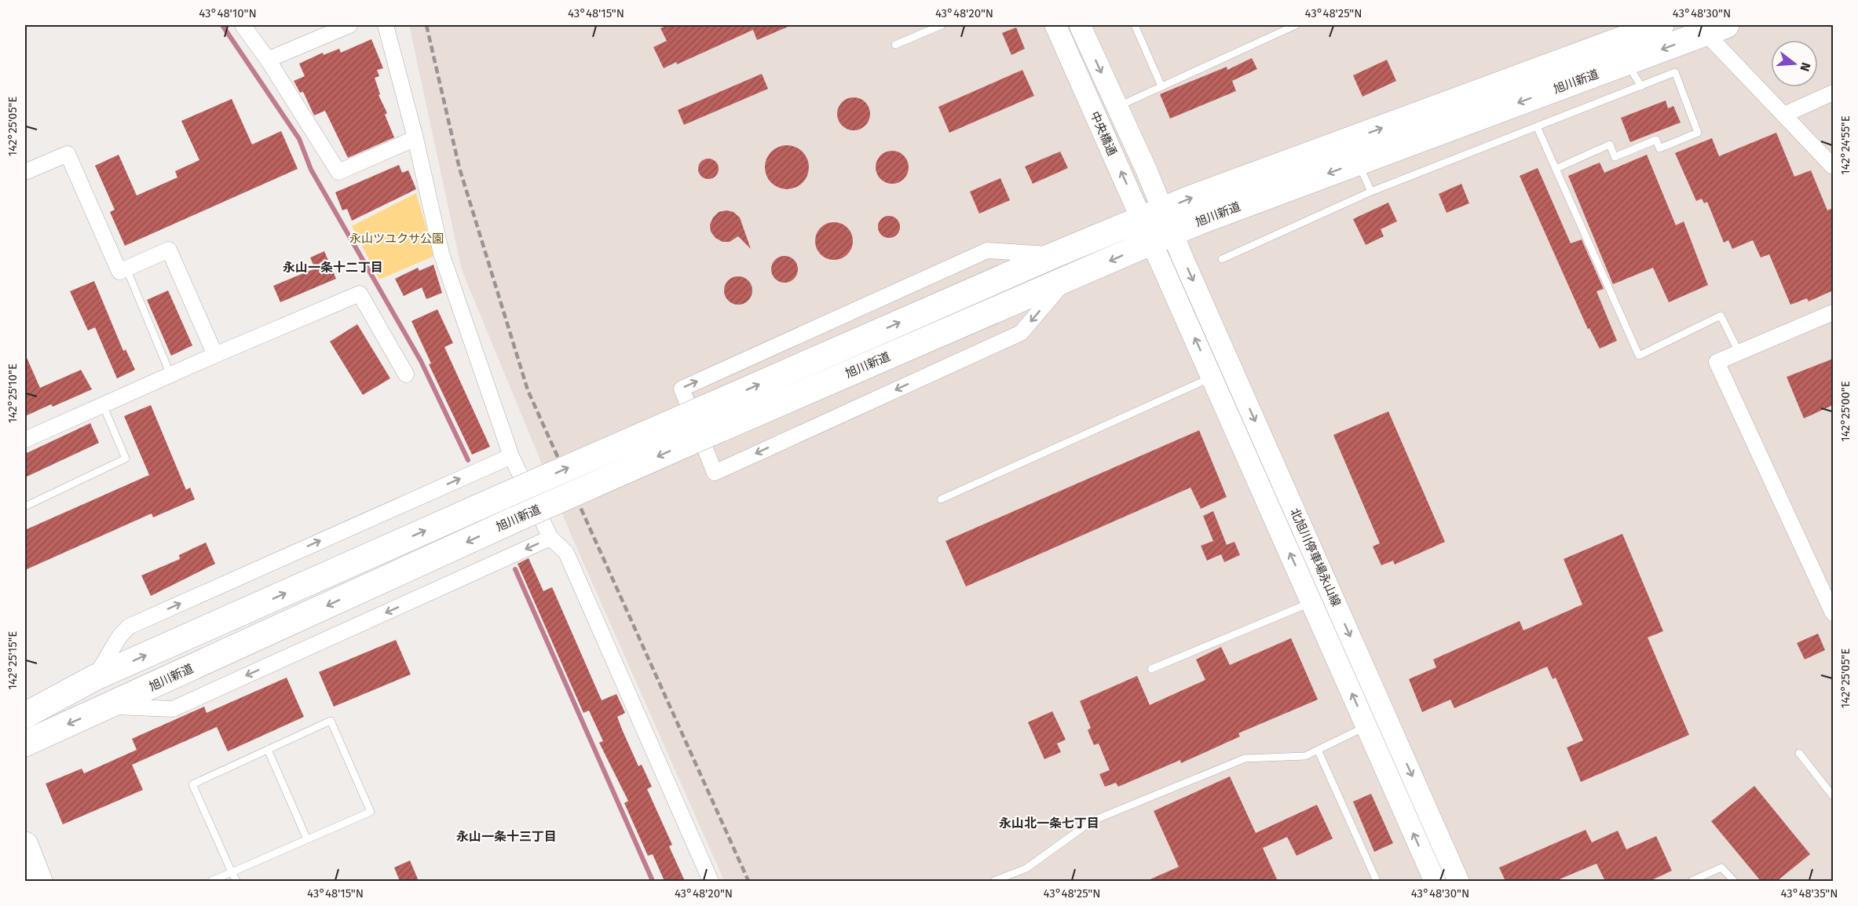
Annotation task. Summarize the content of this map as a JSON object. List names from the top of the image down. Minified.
{"streets":{"highway":["旭川新道"],"main road":["中央橋通","北旭川停車場永山線"]},"crossings":[["旭川新道","中央橋通"],["旭川新道","北旭川停車場永山線"],["中央橋通","北旭川停車場永山線"]],"districts":["永山一条十二丁目","永山北一条七丁目","永山一条十三丁目"],"parks":["永山ツユクサ公園"],"north":"right","coordinates":["43°48'10\"N","43°48'15\"N","43°48'20\"N","43°48'25\"N","43°48'30\"N","142°25'05\"E","142°24'55\"E","142°25'10\"E","142°25'00\"E","142°25'15\"E","43°48'35\"N"]}
